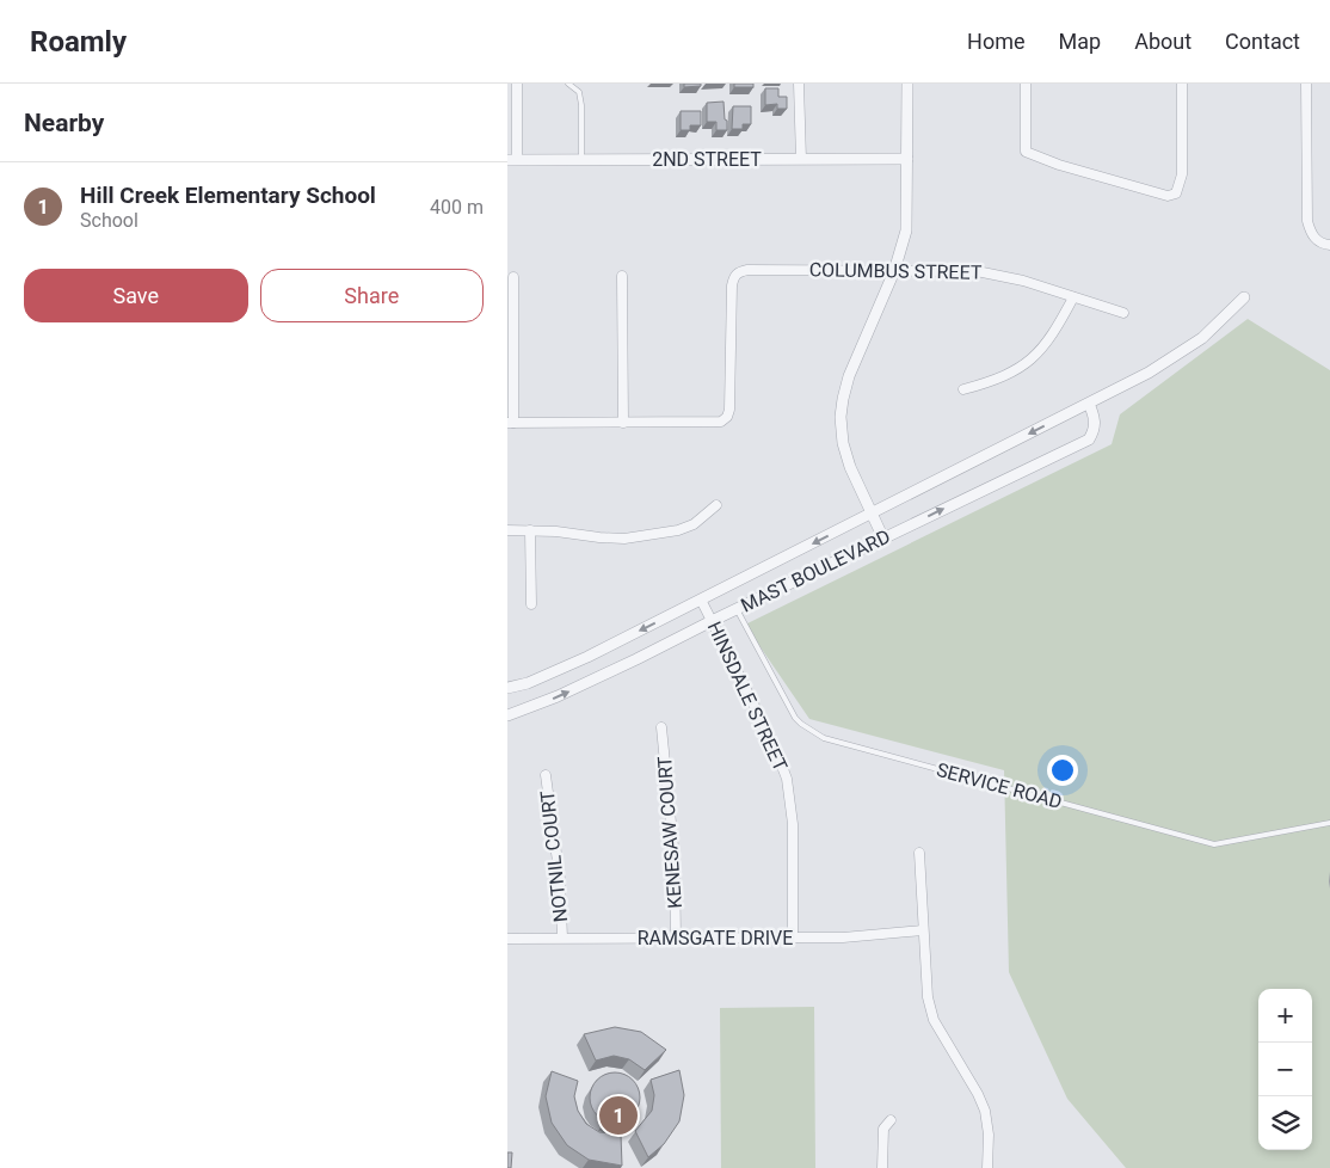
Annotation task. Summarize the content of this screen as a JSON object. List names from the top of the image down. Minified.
{"streets":{"street":["2ND STREET","COLUMBUS STREET","MAST BOULEVARD","HINSDALE STREET","KENESAW COURT","NOTNIL COURT","RAMSGATE DRIVE"],"lane":["SERVICE ROAD"]},"crossings":[["MAST BOULEVARD","HINSDALE STREET"],["MAST BOULEVARD","SERVICE ROAD"],["HINSDALE STREET","RAMSGATE DRIVE"],["KENESAW COURT","RAMSGATE DRIVE"],["NOTNIL COURT","RAMSGATE DRIVE"]],"page":{"header":"Roamly","nav":["Home","Map","About","Contact"],"heading":"Nearby","list":[{"mark":"1","name":"Hill Creek Elementary School","note":"School","value":"400 m"}],"buttons":["Save","Share"],"map_buttons":["+","−"],"pins":"1"}}
